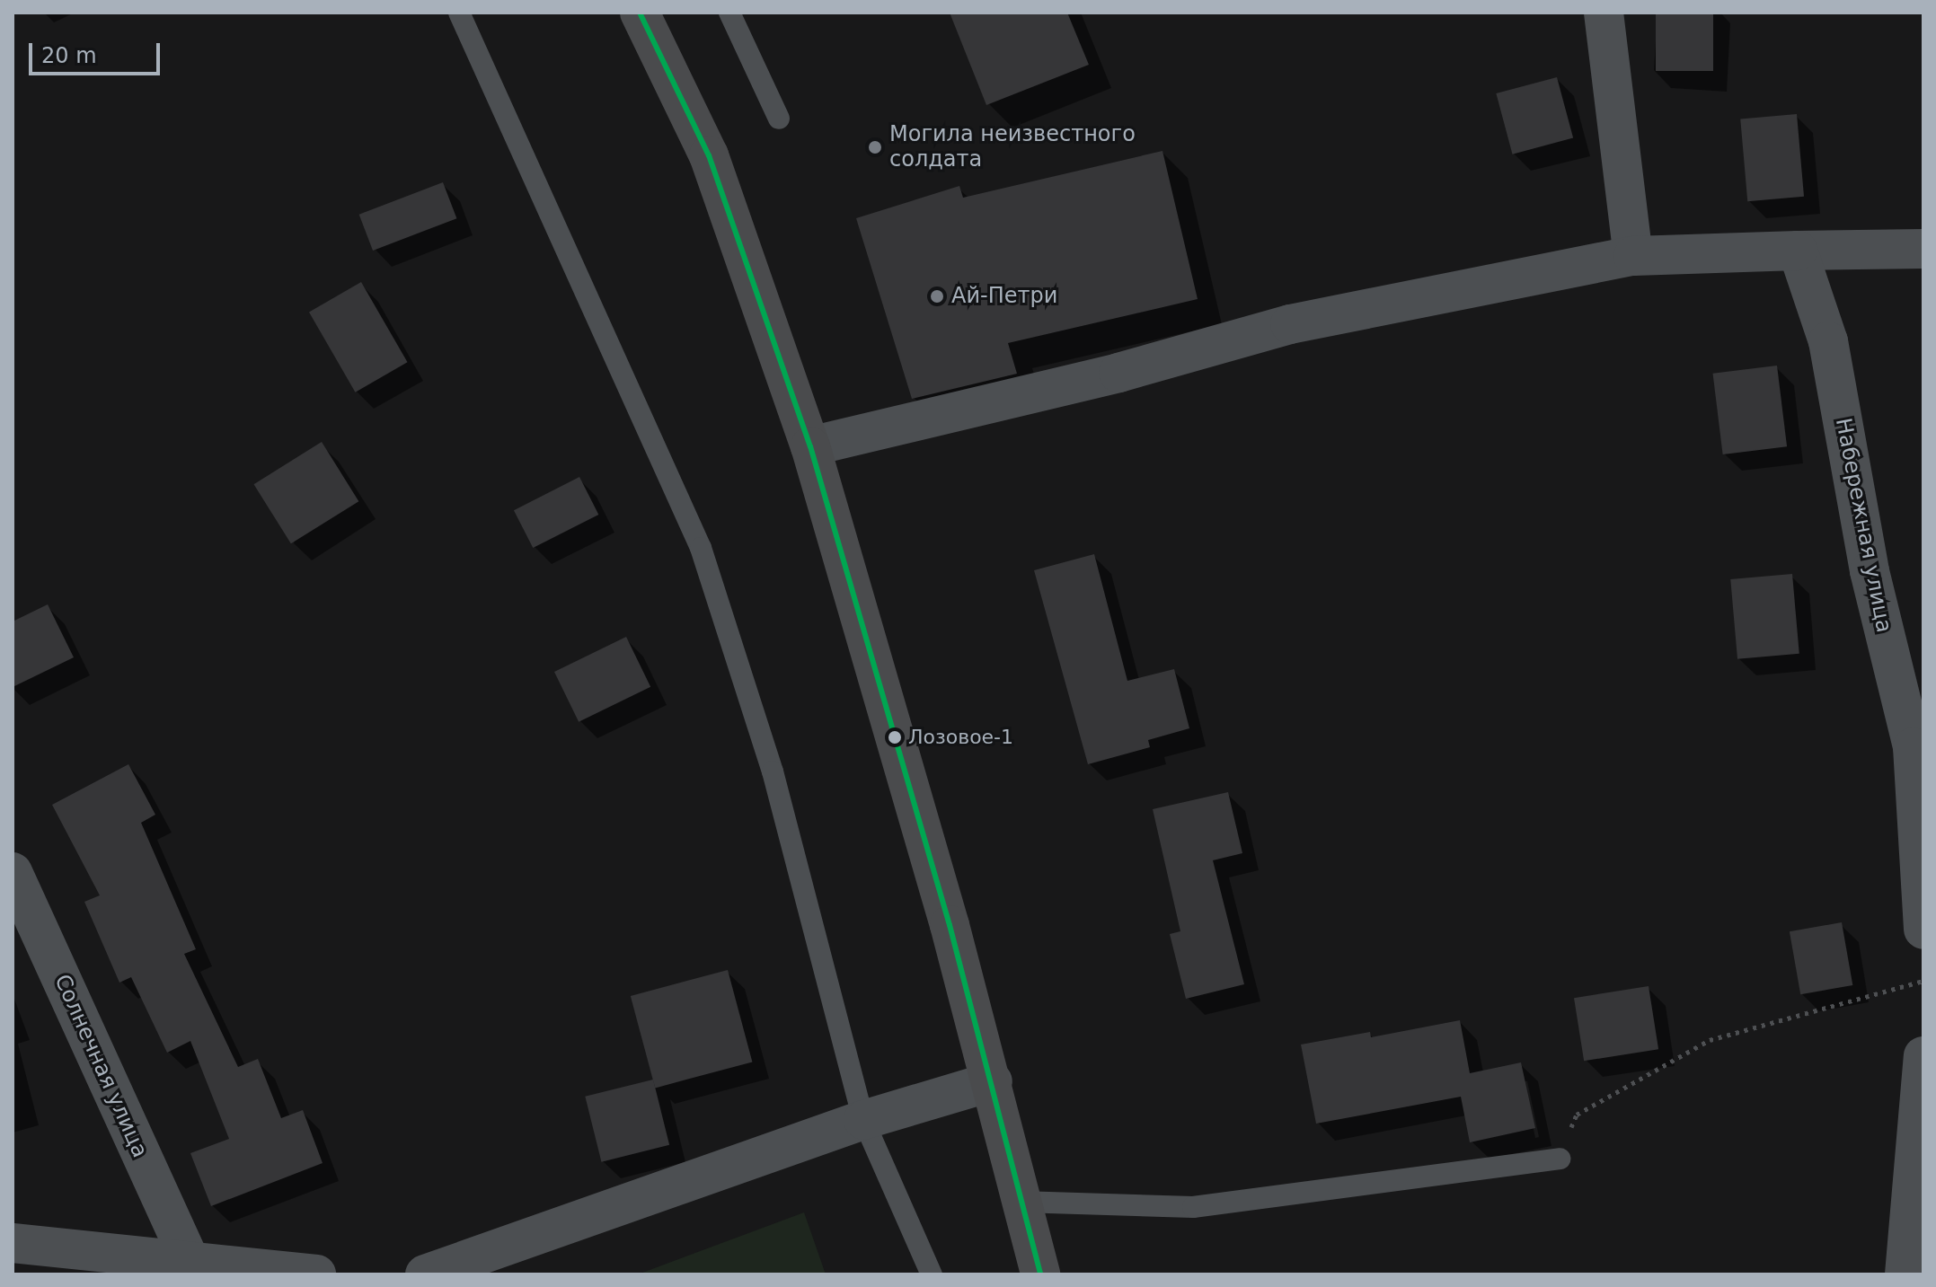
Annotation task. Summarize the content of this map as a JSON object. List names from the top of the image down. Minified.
{"streets":{"street":["Набережная улица","Солнечная улица"]},"places":["Могила неизвестного солдата","Ай-Петри","Лозовое-1"],"scale_bar":"20 m"}
